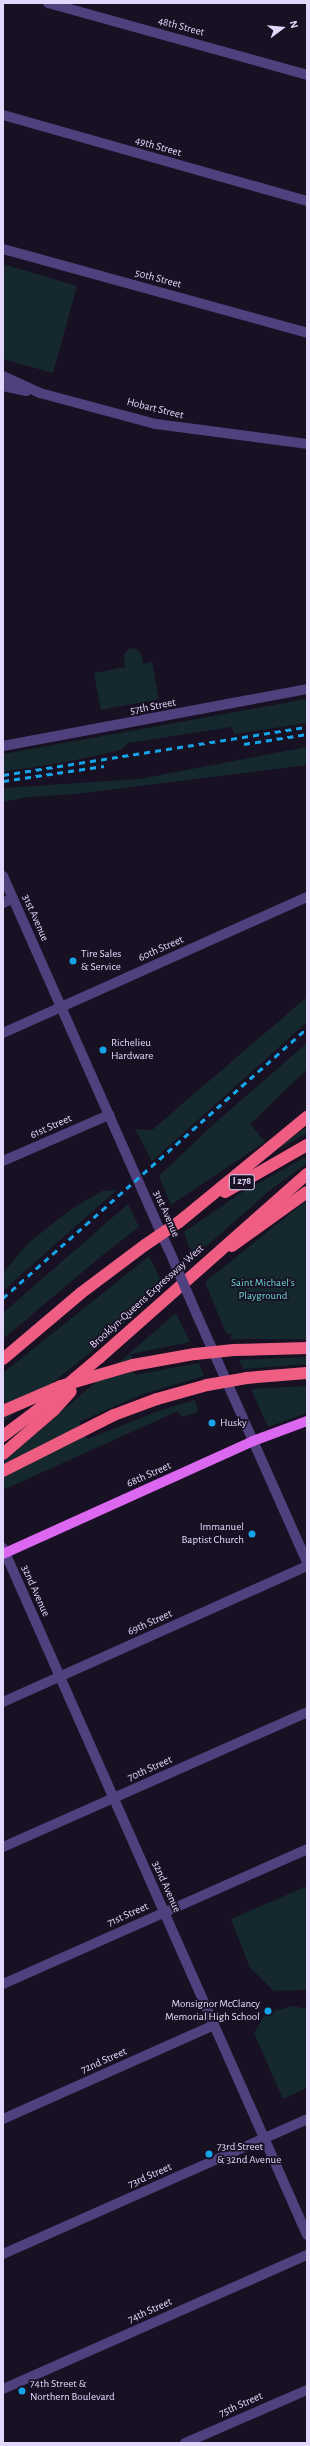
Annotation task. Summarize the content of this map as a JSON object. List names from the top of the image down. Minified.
{"streets":{"highway":["I 278","Brooklyn-Queens Expressway West"],"main road":["68th Street"],"street":["48th Street","49th Street","50th Street","Hobart Street","57th Street","31st Avenue","60th Street","61st Street","32nd Avenue","69th Street","70th Street","71st Street","72nd Street","73rd Street","74th Street","75th Street"]},"crossings":[["31st Avenue","60th Street"],["31st Avenue","61st Street"],["31st Avenue","68th Street"],["68th Street","32nd Avenue"],["32nd Avenue","69th Street"],["32nd Avenue","70th Street"],["32nd Avenue","71st Street"],["32nd Avenue","72nd Street"],["32nd Avenue","73rd Street"]],"parks":["Saint Michael's Playground"],"places":["Tire Sales & Service","Richelieu Hardware","Husky","Immanuel Baptist Church","Monsignor McClancy Memorial High School","73rd Street & 32nd Avenue","74th Street & Northern Boulevard"],"north":"right"}
